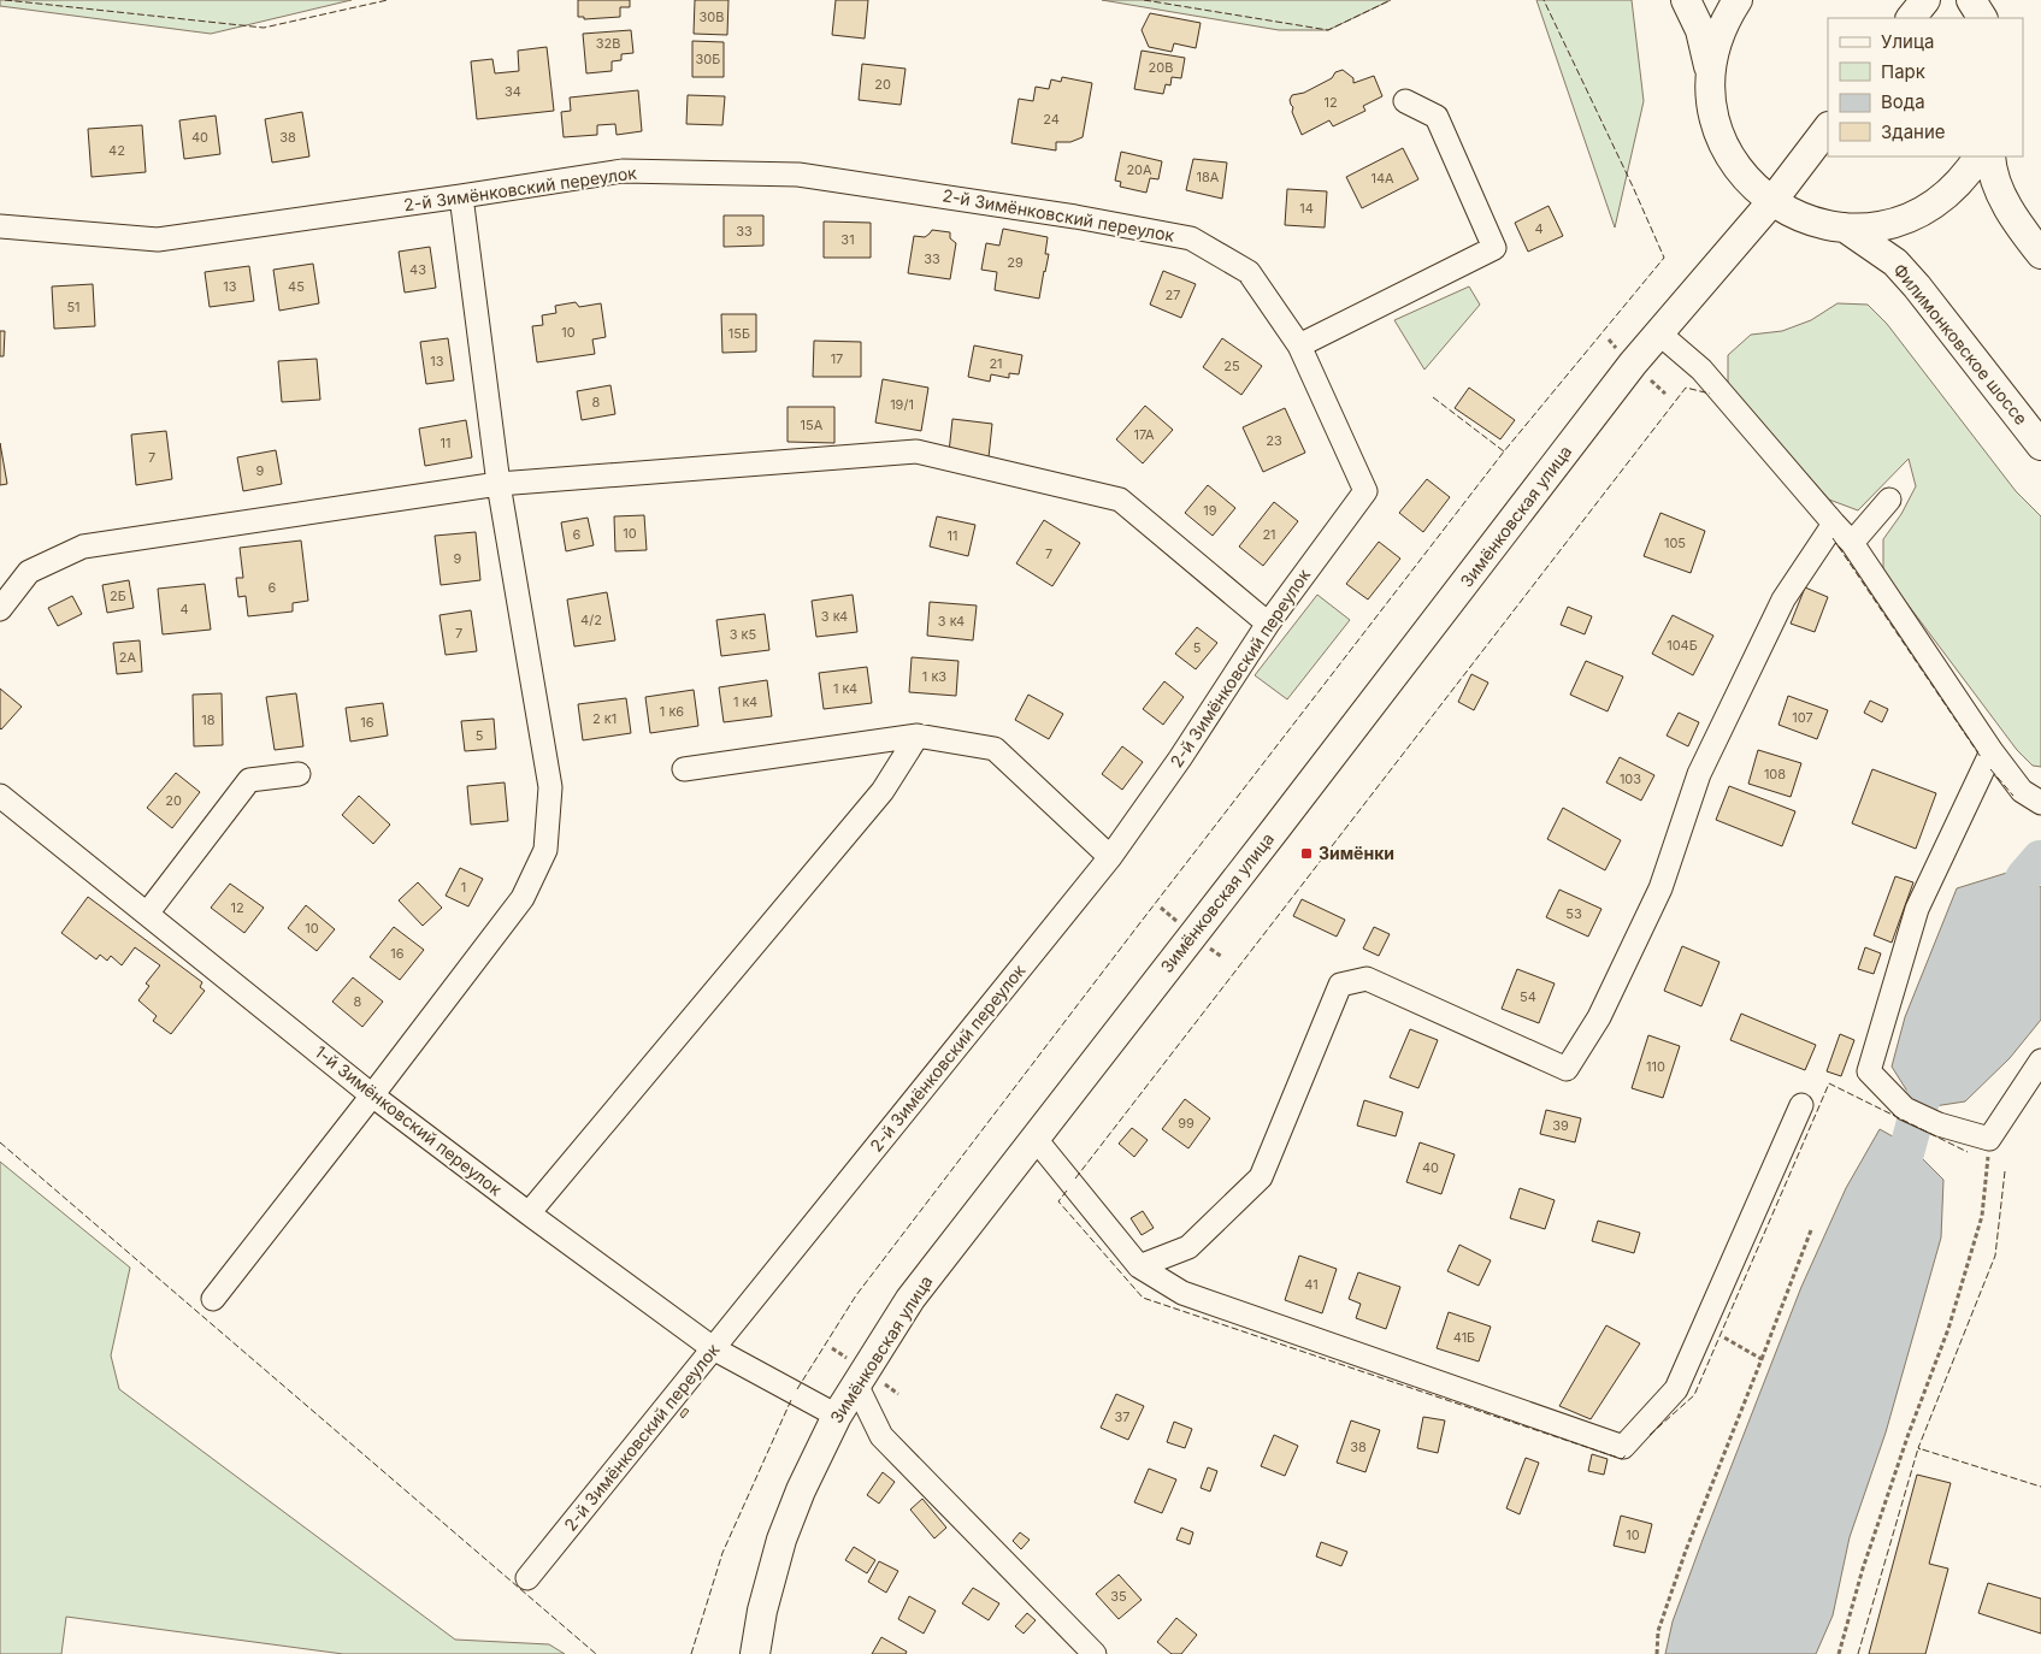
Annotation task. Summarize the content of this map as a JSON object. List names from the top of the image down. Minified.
{"streets":{"main road":["Филимонковское шоссе","Зимёнковская улица"],"street":["2-й Зимёнковский переулок","1-й Зимёнковский переулок"]},"crossings":[["2-й Зимёнковский переулок","1-й Зимёнковский переулок"],["Филимонковское шоссе","Зимёнковская улица"],["Зимёнковская улица","1-й Зимёнковский переулок"]],"places":{"transit":["Зимёнки"]},"house_numbers":["30В","32В","30Б","20В","20","34","12","24","40","38","42","20А","18А","14А","14","4","33","31","33","29","43","13","45","27","51","10","15Б","17","13","21","25","8","19/1","15А","17А","23","11","7","9","19","10","6","21","11","105","7","9","6","2Б","4","3 к4","4/2","3 к4","7","3 к5","104Б","5","2А","1 к3","1 к4","1 к4","1 к6","107","2 к1","18","16","5","108","103","20","1","12","53","10","16","54","8","110","99","39","40","41","41Б","37","38","10","35"],"legend":["Улица","Парк","Вода","Здание"]}
